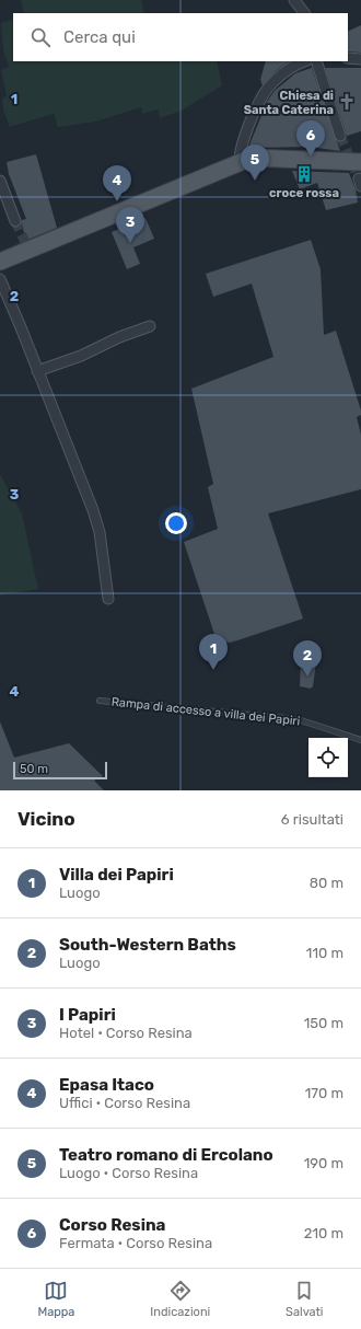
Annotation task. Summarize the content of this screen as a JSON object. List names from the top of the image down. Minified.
{"streets":{"lane":["Rampa di accesso a villa dei Papiri"]},"places":{"church":["Chiesa di Santa Caterina"],"building":["croce rossa"]},"scale_bar":"50 m","page":{"search":"Cerca qui","pins":["6","5","4","3","1","2"],"scale":"50 m","heading":["Vicino","6 risultati"],"list":[{"mark":"1","name":"Villa dei Papiri","note":"Luogo","value":"80 m"},{"mark":"2","name":"South-Western Baths","note":"Luogo","value":"110 m"},{"mark":"3","name":"I Papiri","note":"Hotel · Corso Resina","value":"150 m"},{"mark":"4","name":"Epasa Itaco","note":"Uffici · Corso Resina","value":"170 m"},{"mark":"5","name":"Teatro romano di Ercolano","note":"Luogo · Corso Resina","value":"190 m"},{"mark":"6","name":"Corso Resina","note":"Fermata · Corso Resina","value":"210 m"}],"nav":["Mappa","Indicazioni","Salvati"]},"grid":{"rows":["1","2","3","4"]}}
